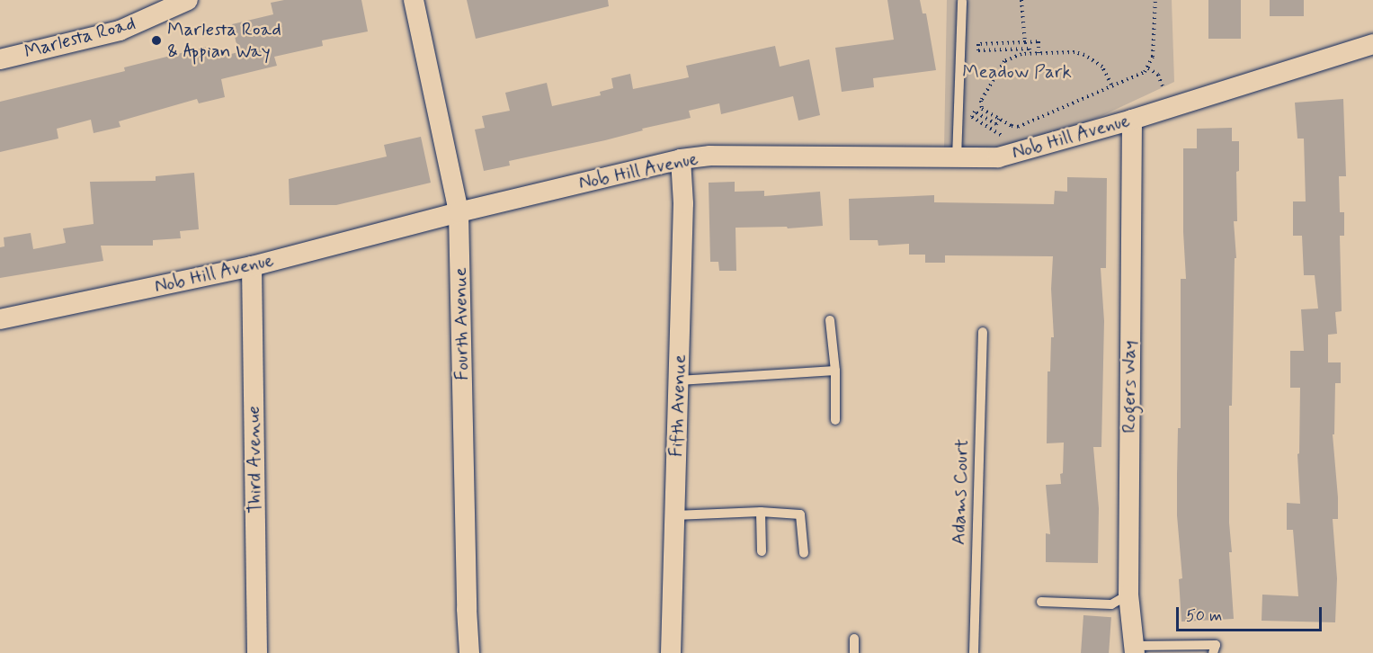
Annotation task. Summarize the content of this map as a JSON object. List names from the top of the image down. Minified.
{"streets":{"street":["Marlesta Road","Nob Hill Avenue","Fourth Avenue","Rogers Way","Fifth Avenue","Third Avenue"],"lane":["Adams Court"]},"crossings":[["Nob Hill Avenue","Fourth Avenue"],["Nob Hill Avenue","Rogers Way"],["Nob Hill Avenue","Fifth Avenue"],["Nob Hill Avenue","Third Avenue"]],"parks":["Meadow Park"],"places":["Marlesta Road & Appian Way"],"scale_bar":"50 m"}
